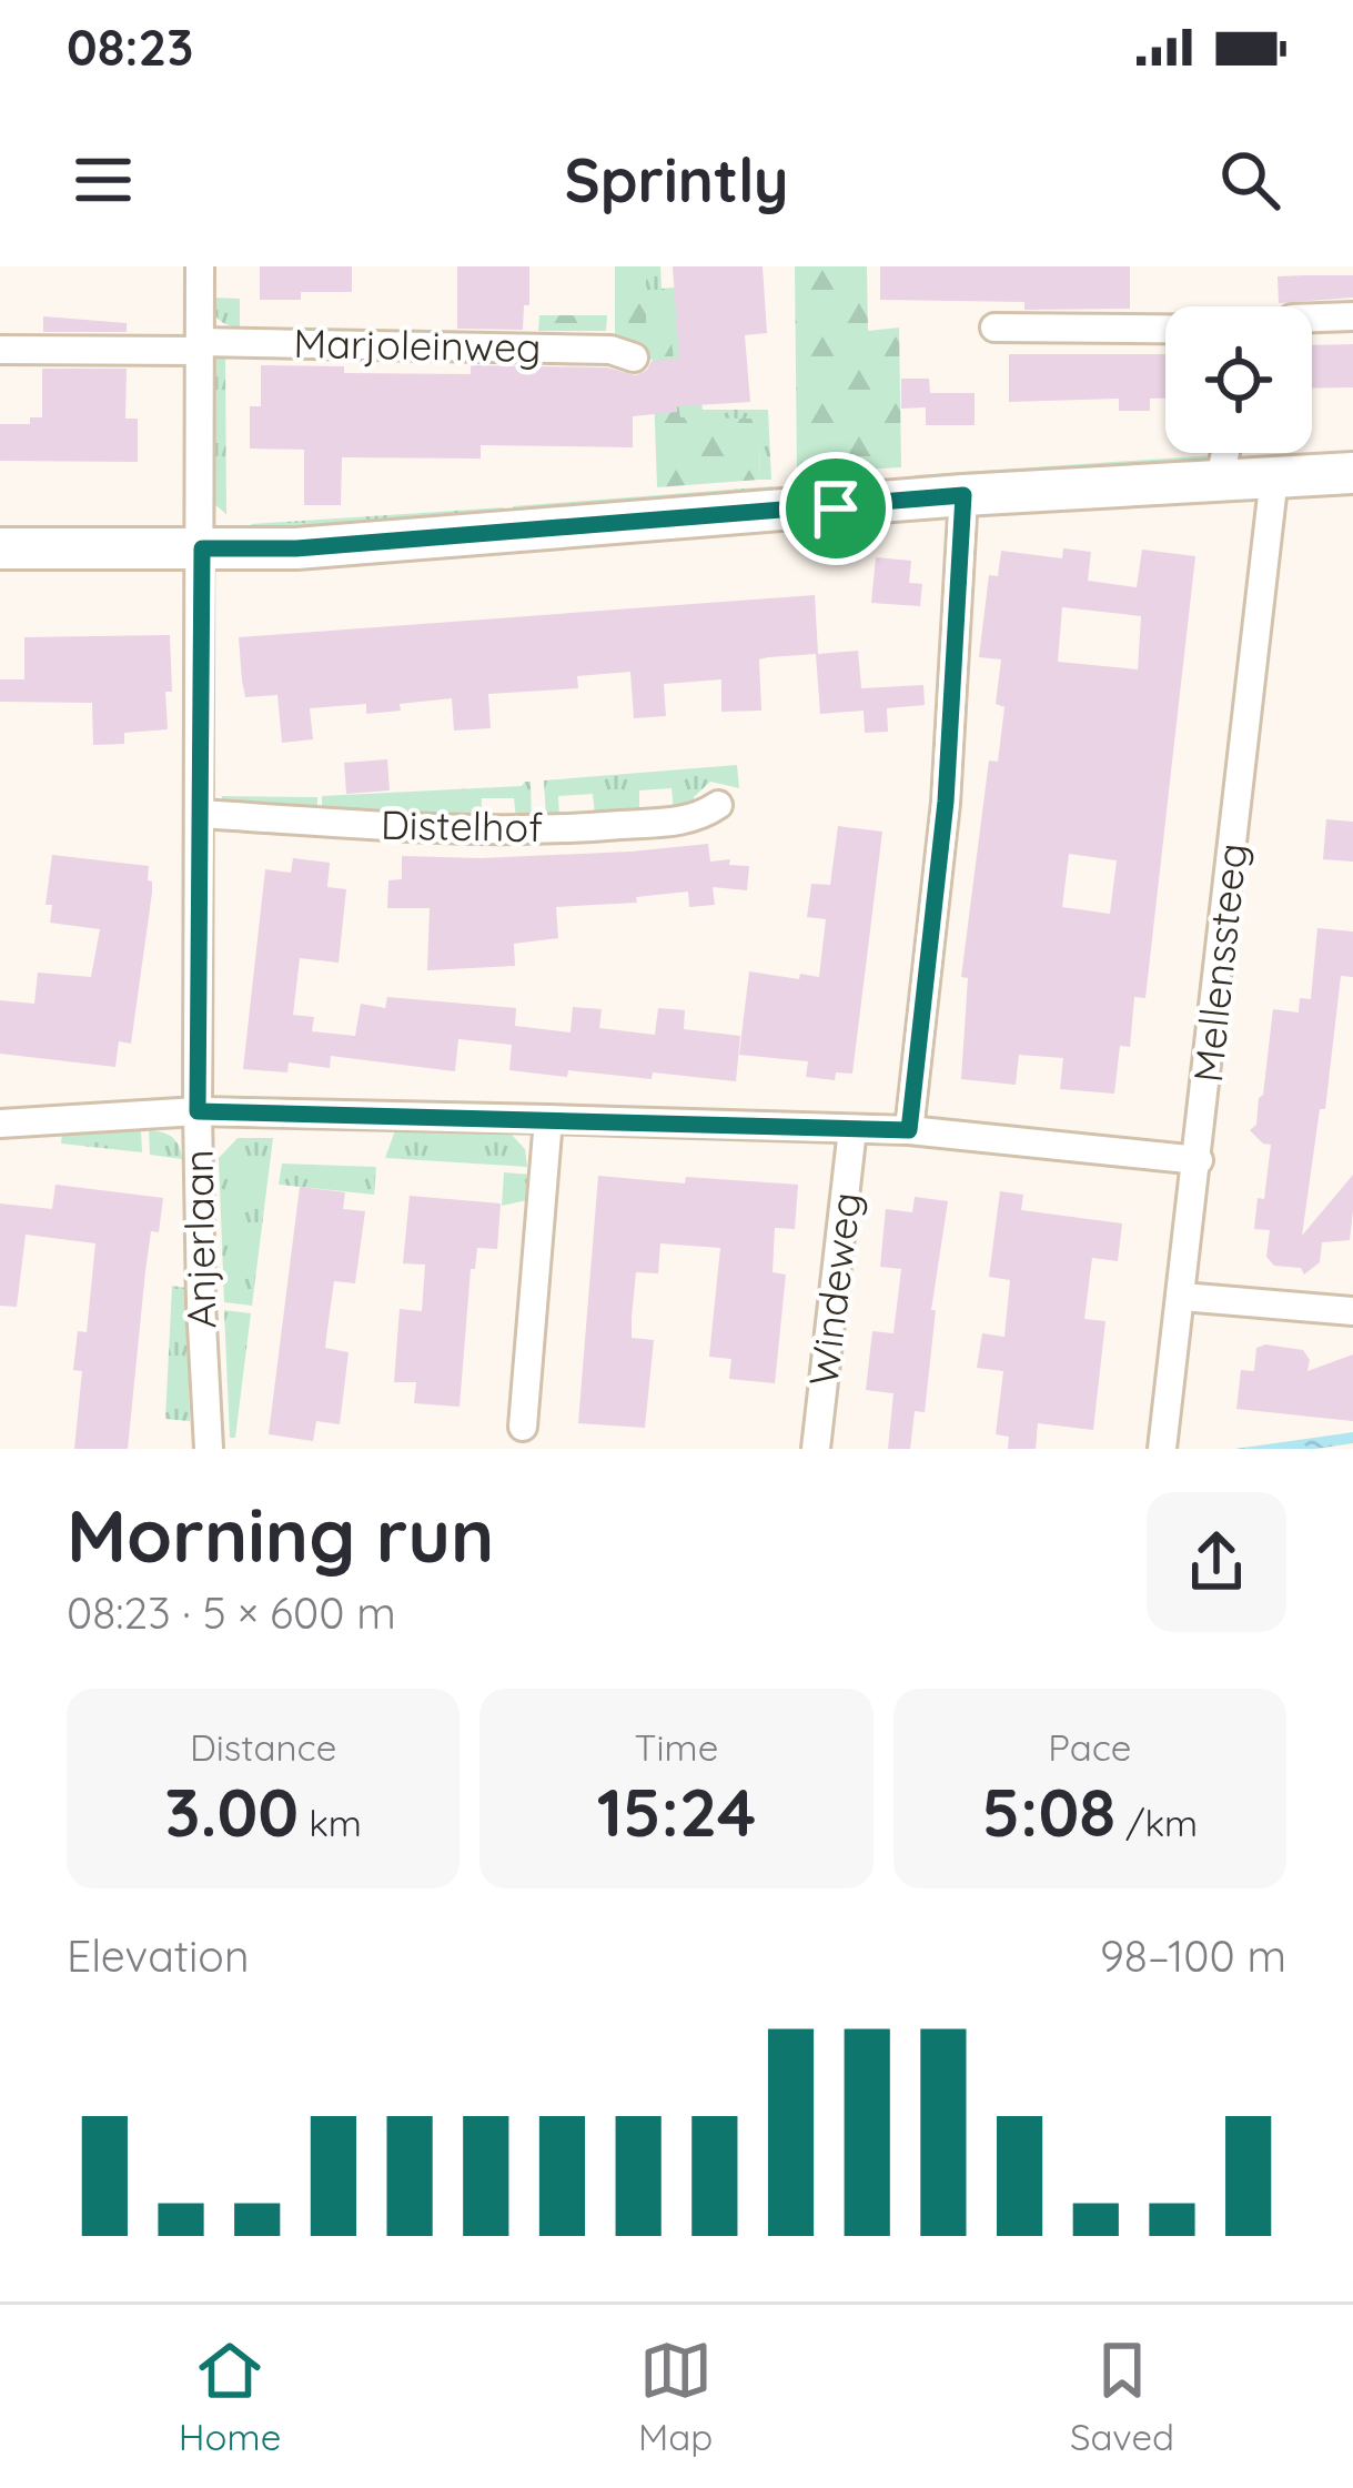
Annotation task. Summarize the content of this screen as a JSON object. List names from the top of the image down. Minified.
{"streets":{"street":["Marjoleinweg","Distelhof","Mellenssteeg","Anjerlaan","Windeweg"]},"crossings":[["Marjoleinweg","Anjerlaan"],["Distelhof","Anjerlaan"]],"page":{"status":"08:23","header":"Sprintly","heading":["Morning run","08:23 · 5 × 600 m"],"stats":[["Distance","3.00 km"],["Time","15:24"],["Pace","5:08 /km"]],"chart":["Elevation","98–100 m"],"tabs":["Home","Map","Saved"]}}
